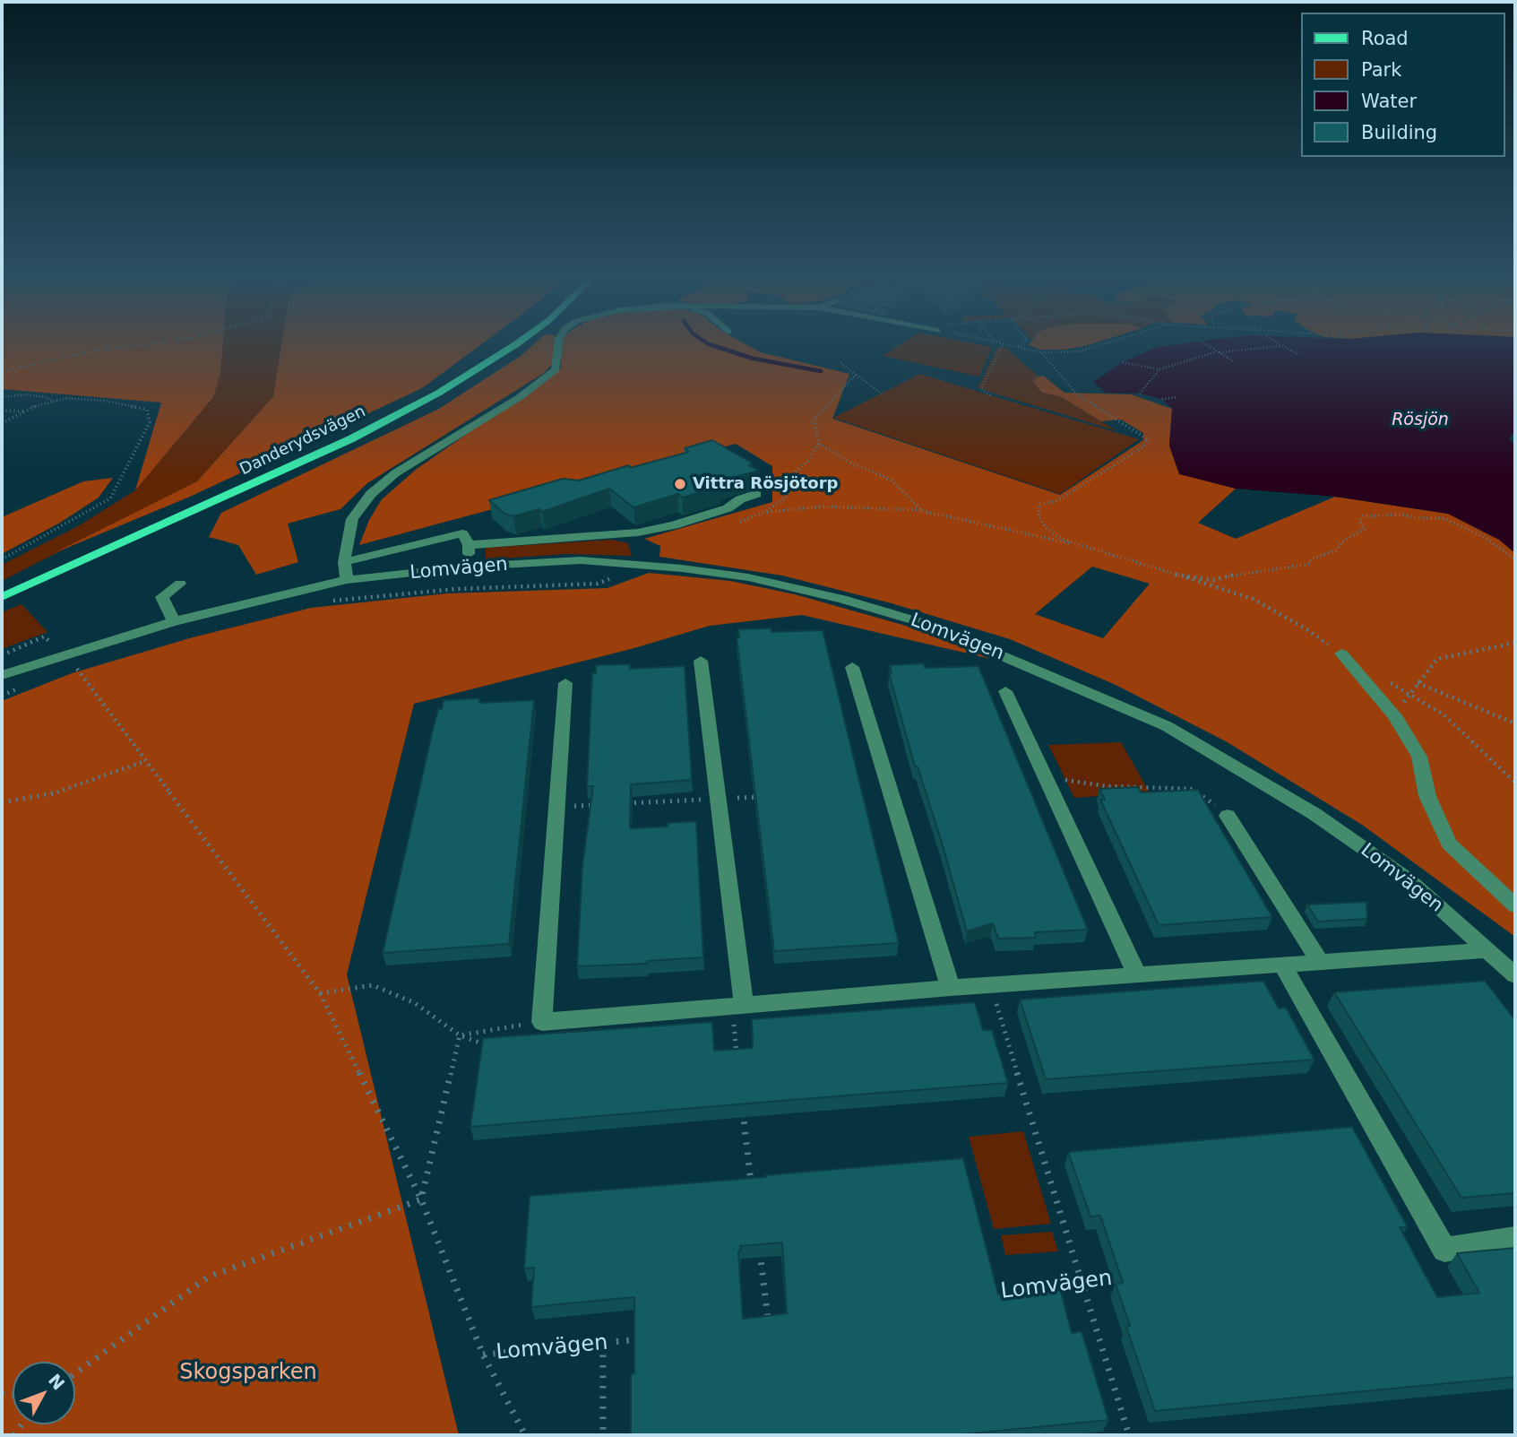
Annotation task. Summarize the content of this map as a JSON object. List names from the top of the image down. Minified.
{"streets":{"main road":["Danderydsvägen"],"street":["Lomvägen"]},"water":["Rösjön"],"parks":["Skogsparken"],"places":["Vittra Rösjötorp"],"legend":["Road","Park","Water","Building"],"north":"top right"}
